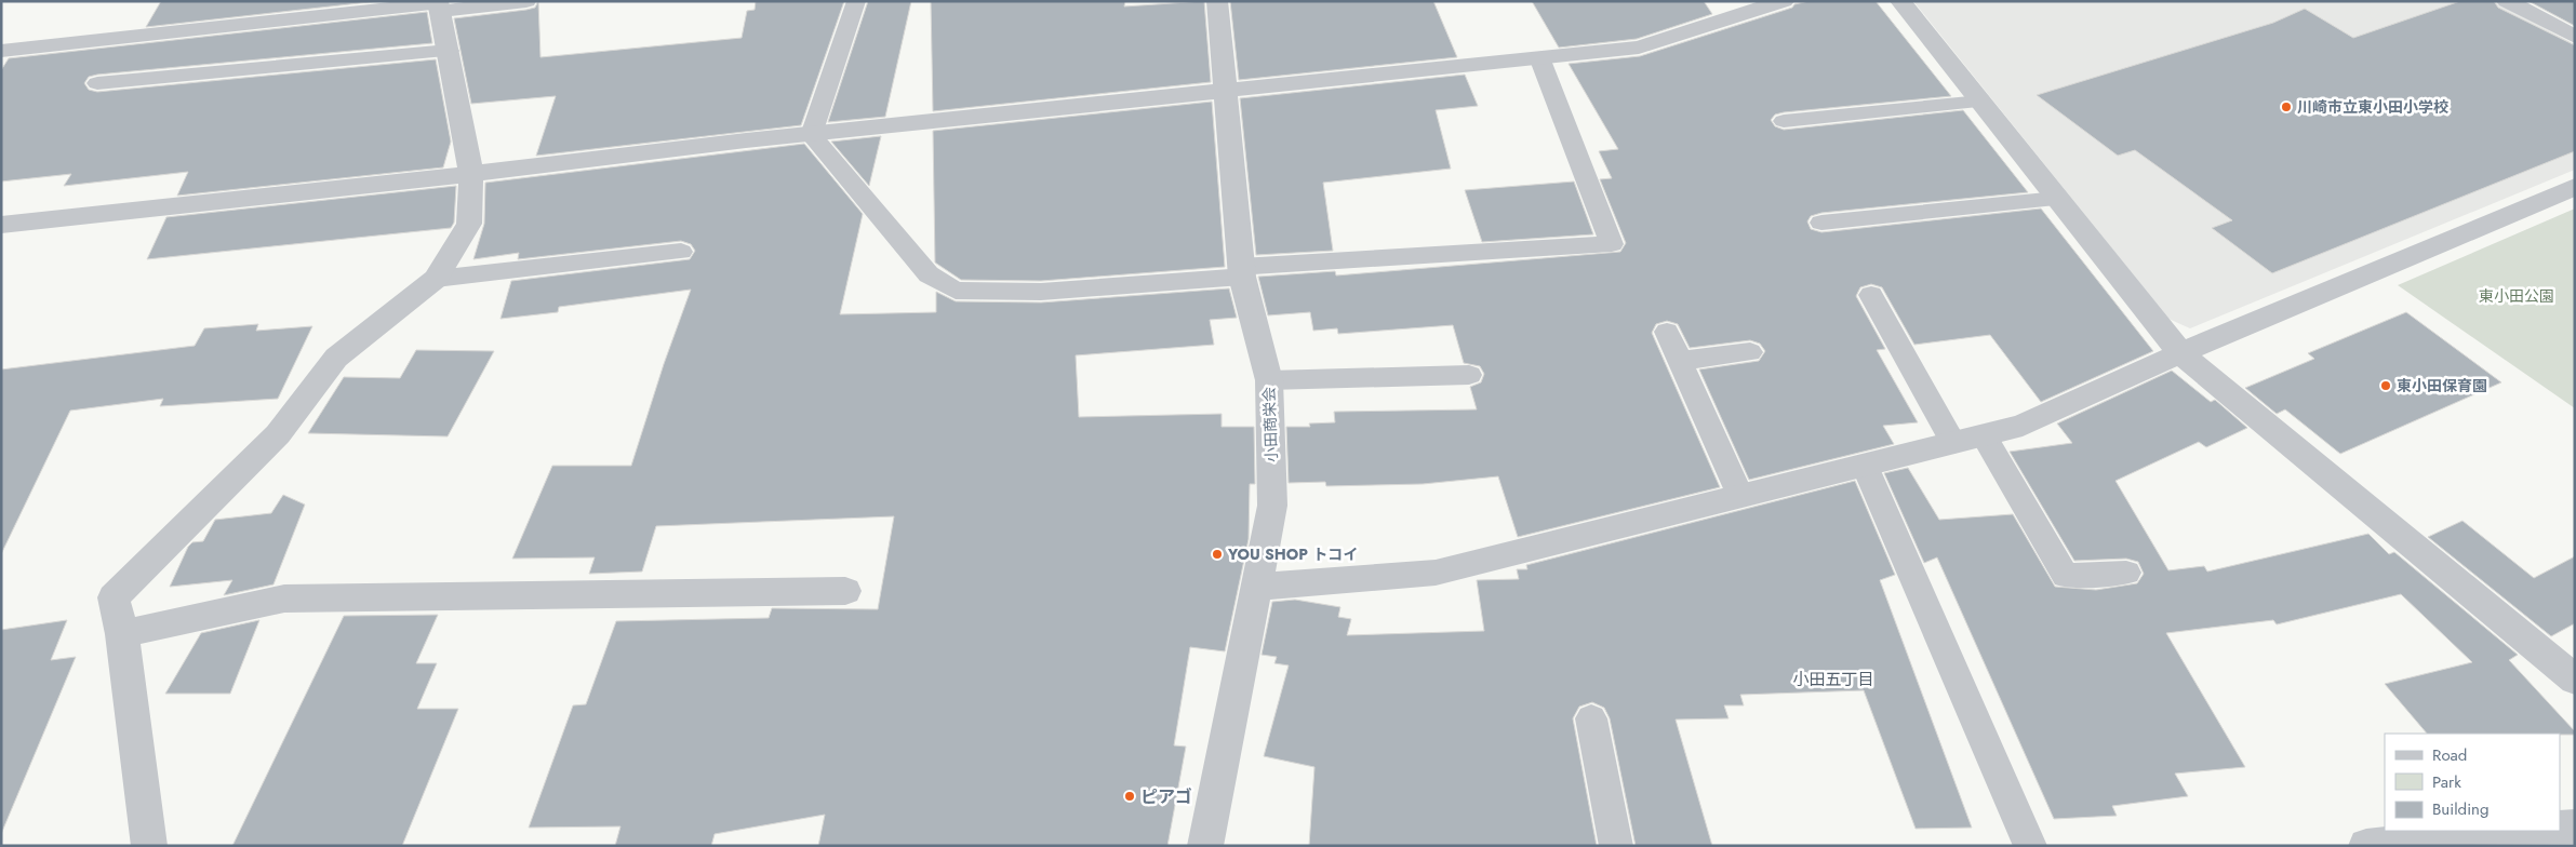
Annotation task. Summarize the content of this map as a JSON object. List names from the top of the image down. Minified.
{"streets":{"street":["小田商栄会"]},"districts":["小田五丁目"],"parks":["東小田公園"],"places":["川崎市立東小田小学校","東小田保育園","YOU SHOP トコイ","ピアゴ"],"legend":["Road","Park","Building"]}
